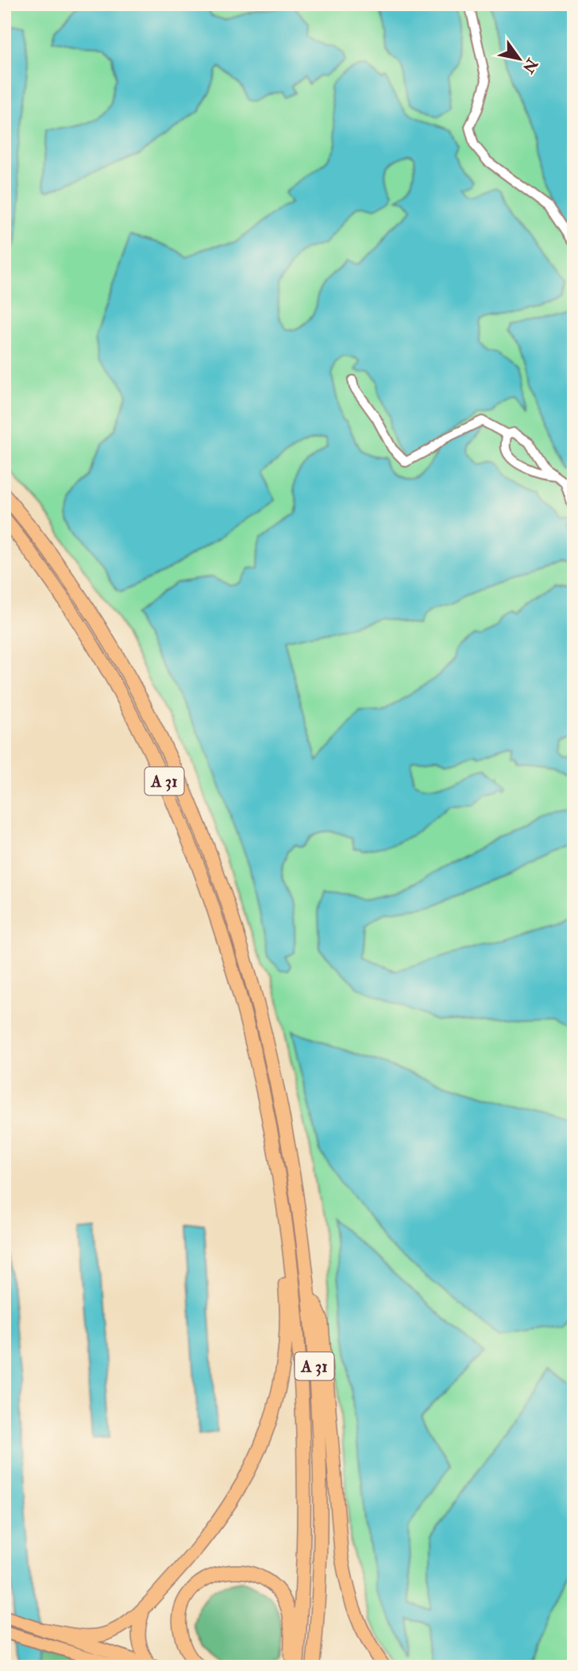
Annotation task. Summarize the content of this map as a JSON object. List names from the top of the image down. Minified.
{"streets":{"highway":["A 31"]},"north":"bottom right"}
